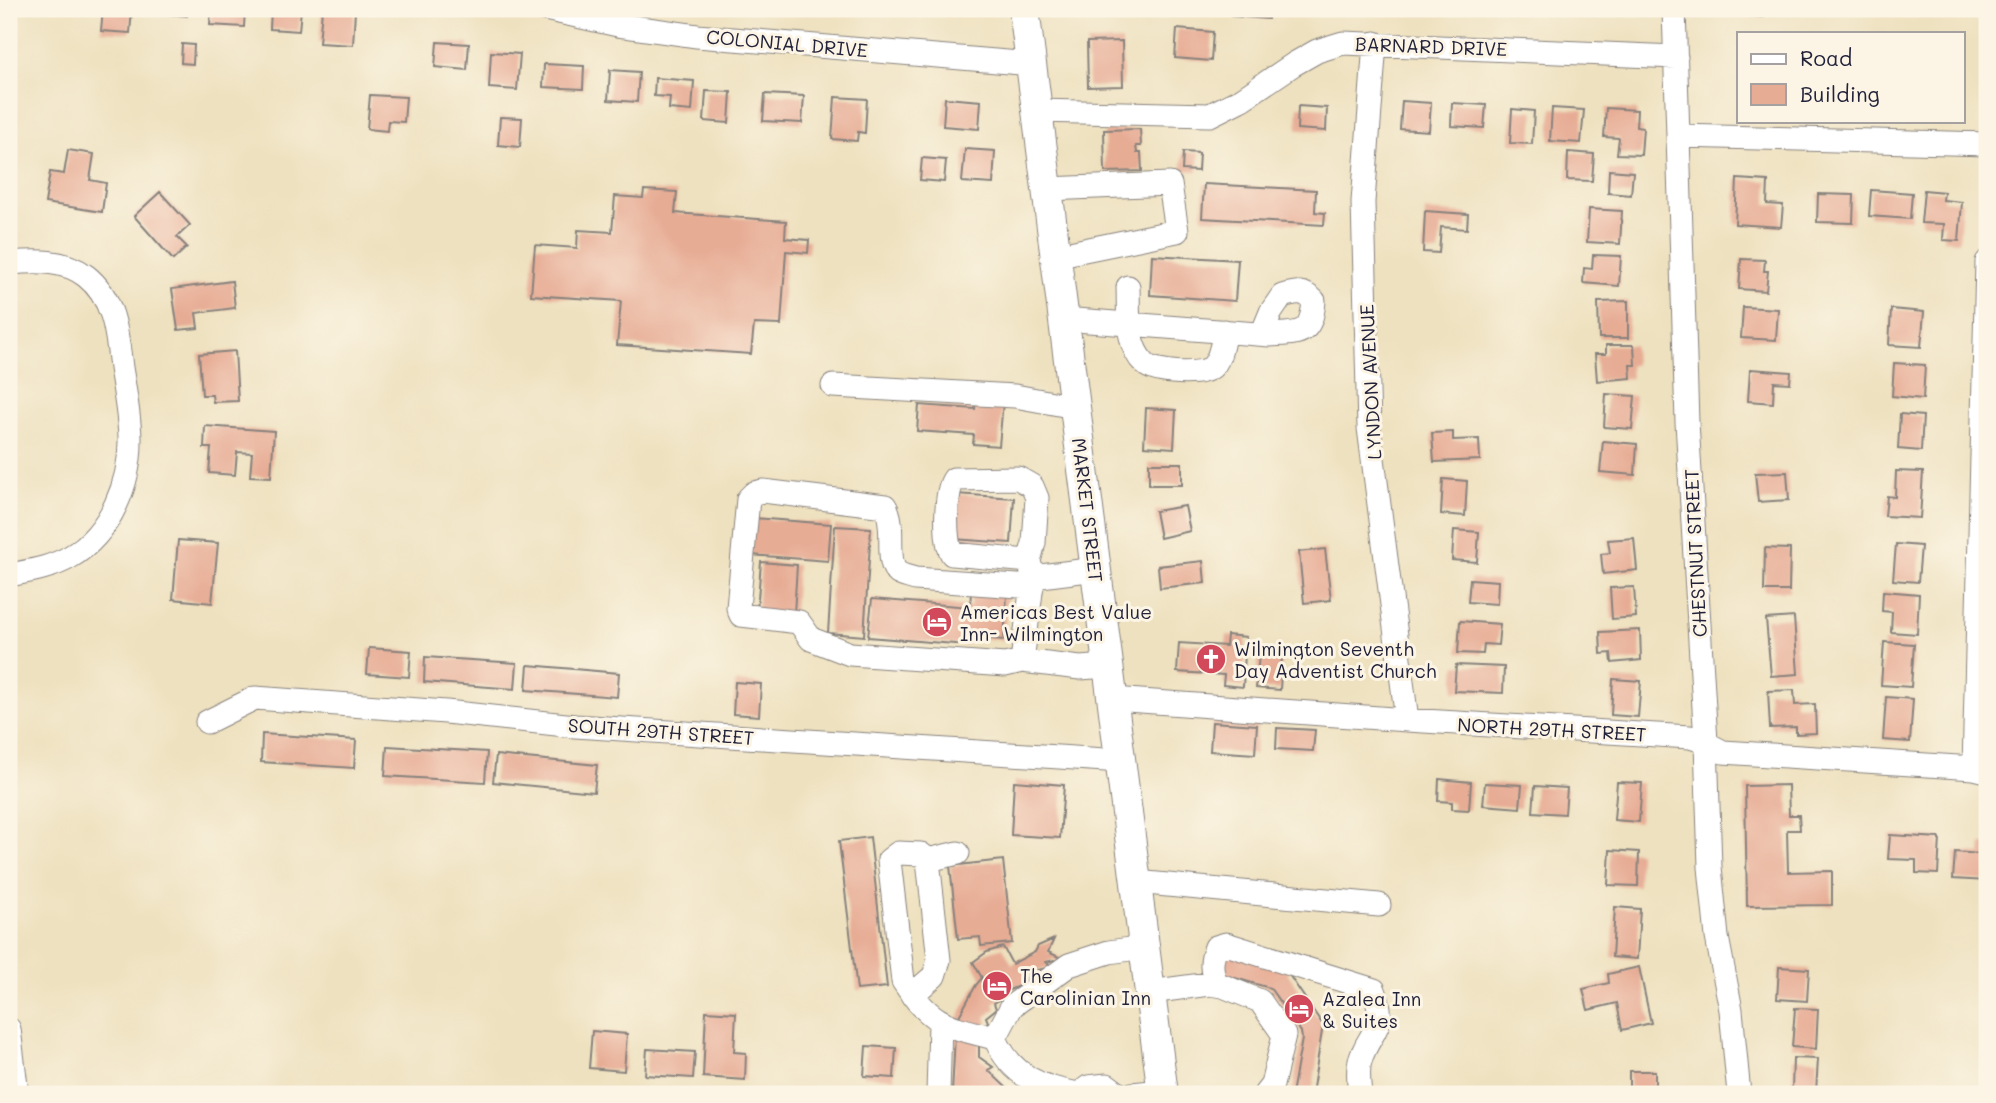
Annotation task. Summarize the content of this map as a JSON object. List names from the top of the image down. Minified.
{"streets":{"main road":["MARKET STREET"],"street":["COLONIAL DRIVE","BARNARD DRIVE","LYNDON AVENUE","CHESTNUT STREET","NORTH 29TH STREET","SOUTH 29TH STREET"]},"crossings":[["COLONIAL DRIVE","MARKET STREET"],["BARNARD DRIVE","LYNDON AVENUE"],["BARNARD DRIVE","MARKET STREET"],["BARNARD DRIVE","CHESTNUT STREET"],["LYNDON AVENUE","NORTH 29TH STREET"],["MARKET STREET","NORTH 29TH STREET"],["MARKET STREET","SOUTH 29TH STREET"],["CHESTNUT STREET","NORTH 29TH STREET"]],"places":{"hotel":["Americas Best Value Inn- Wilmington","The Carolinian Inn","Azalea Inn & Suites"],"church":["Wilmington Seventh Day Adventist Church"]},"legend":["Road","Building"]}
